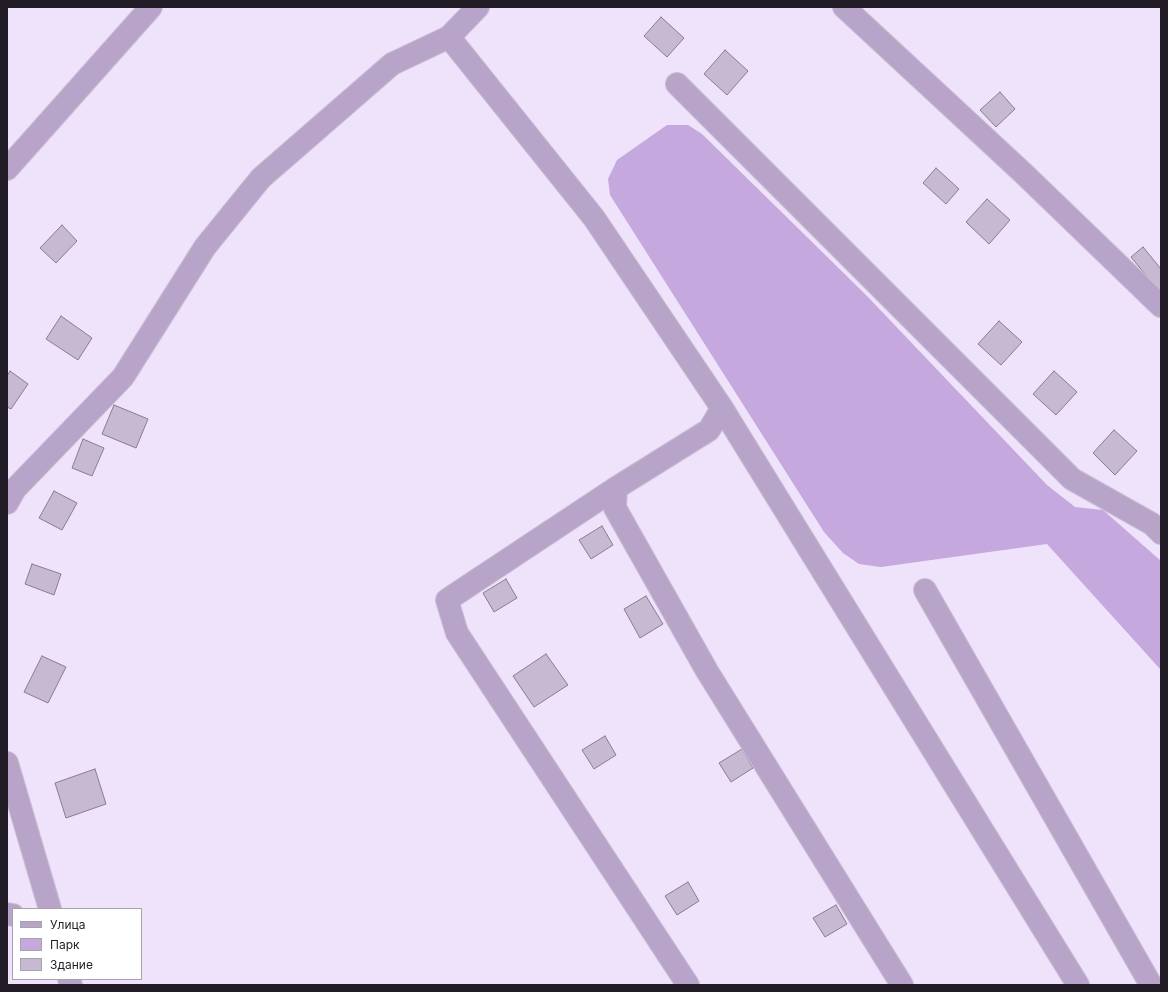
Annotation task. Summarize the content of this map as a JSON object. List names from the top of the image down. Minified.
{"legend":["Улица","Парк","Здание"]}
